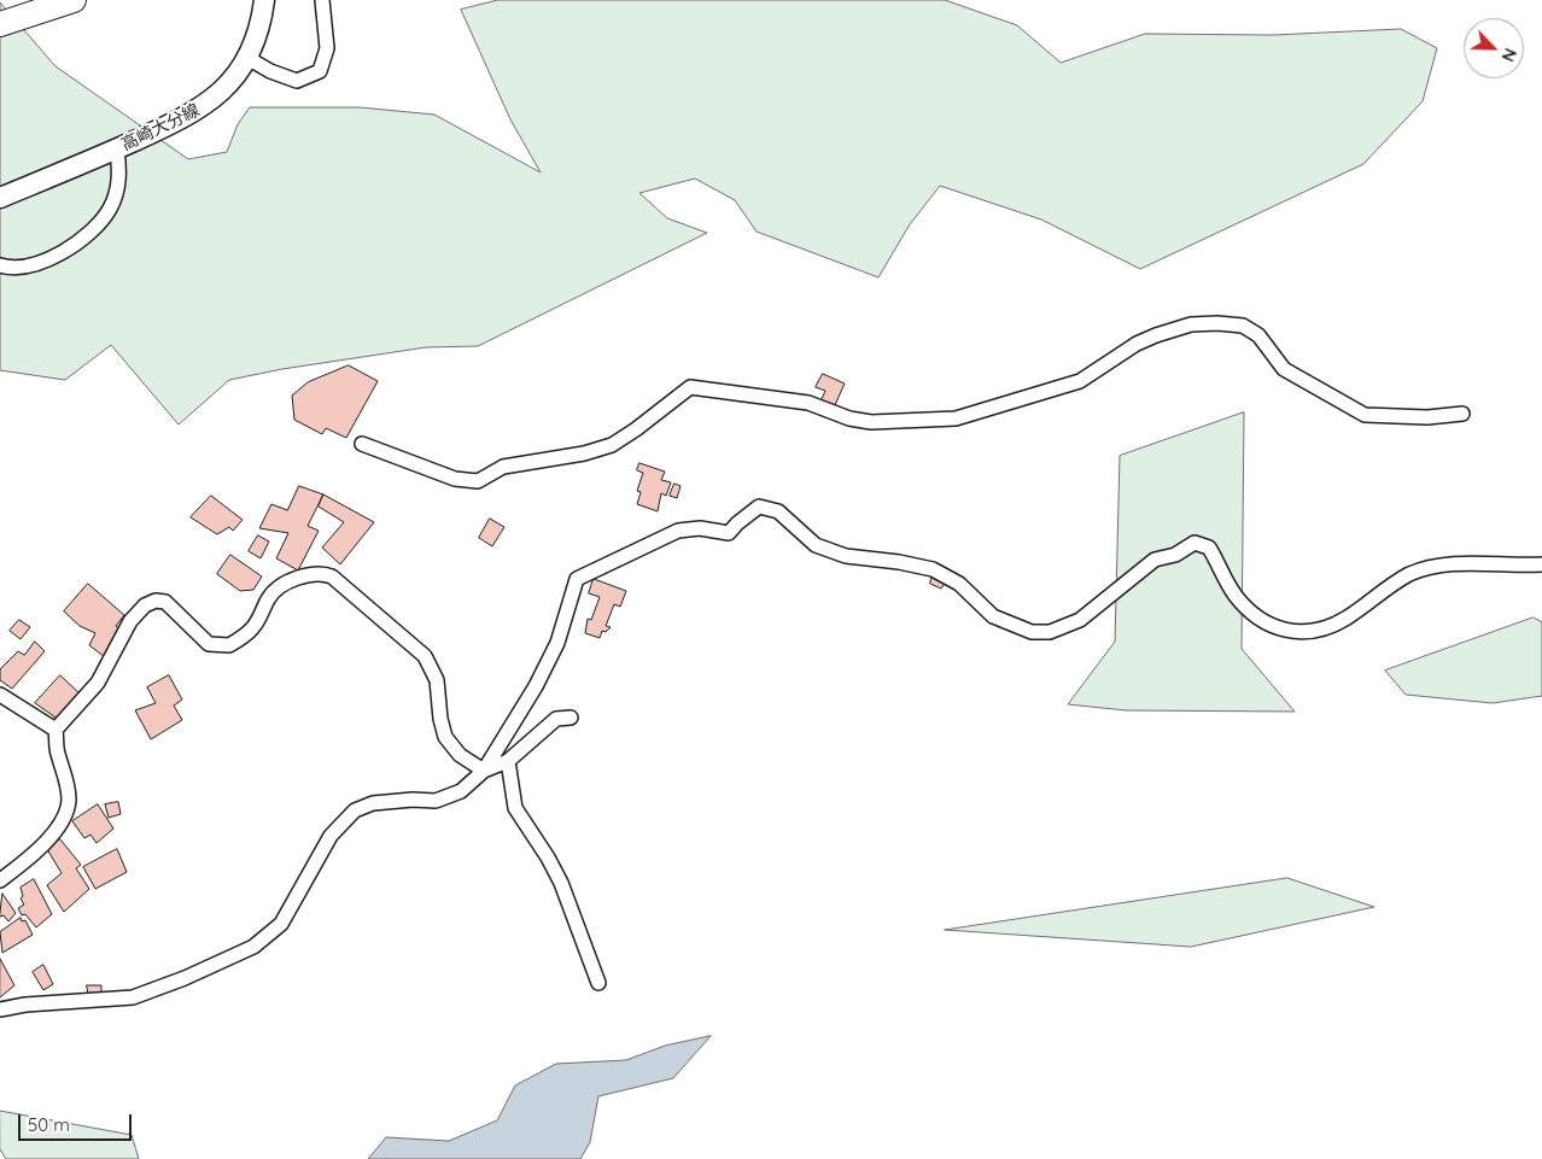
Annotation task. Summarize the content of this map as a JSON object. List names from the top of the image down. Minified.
{"streets":{"main road":["高崎大分線"]},"scale_bar":"50 m","north":"bottom right"}
